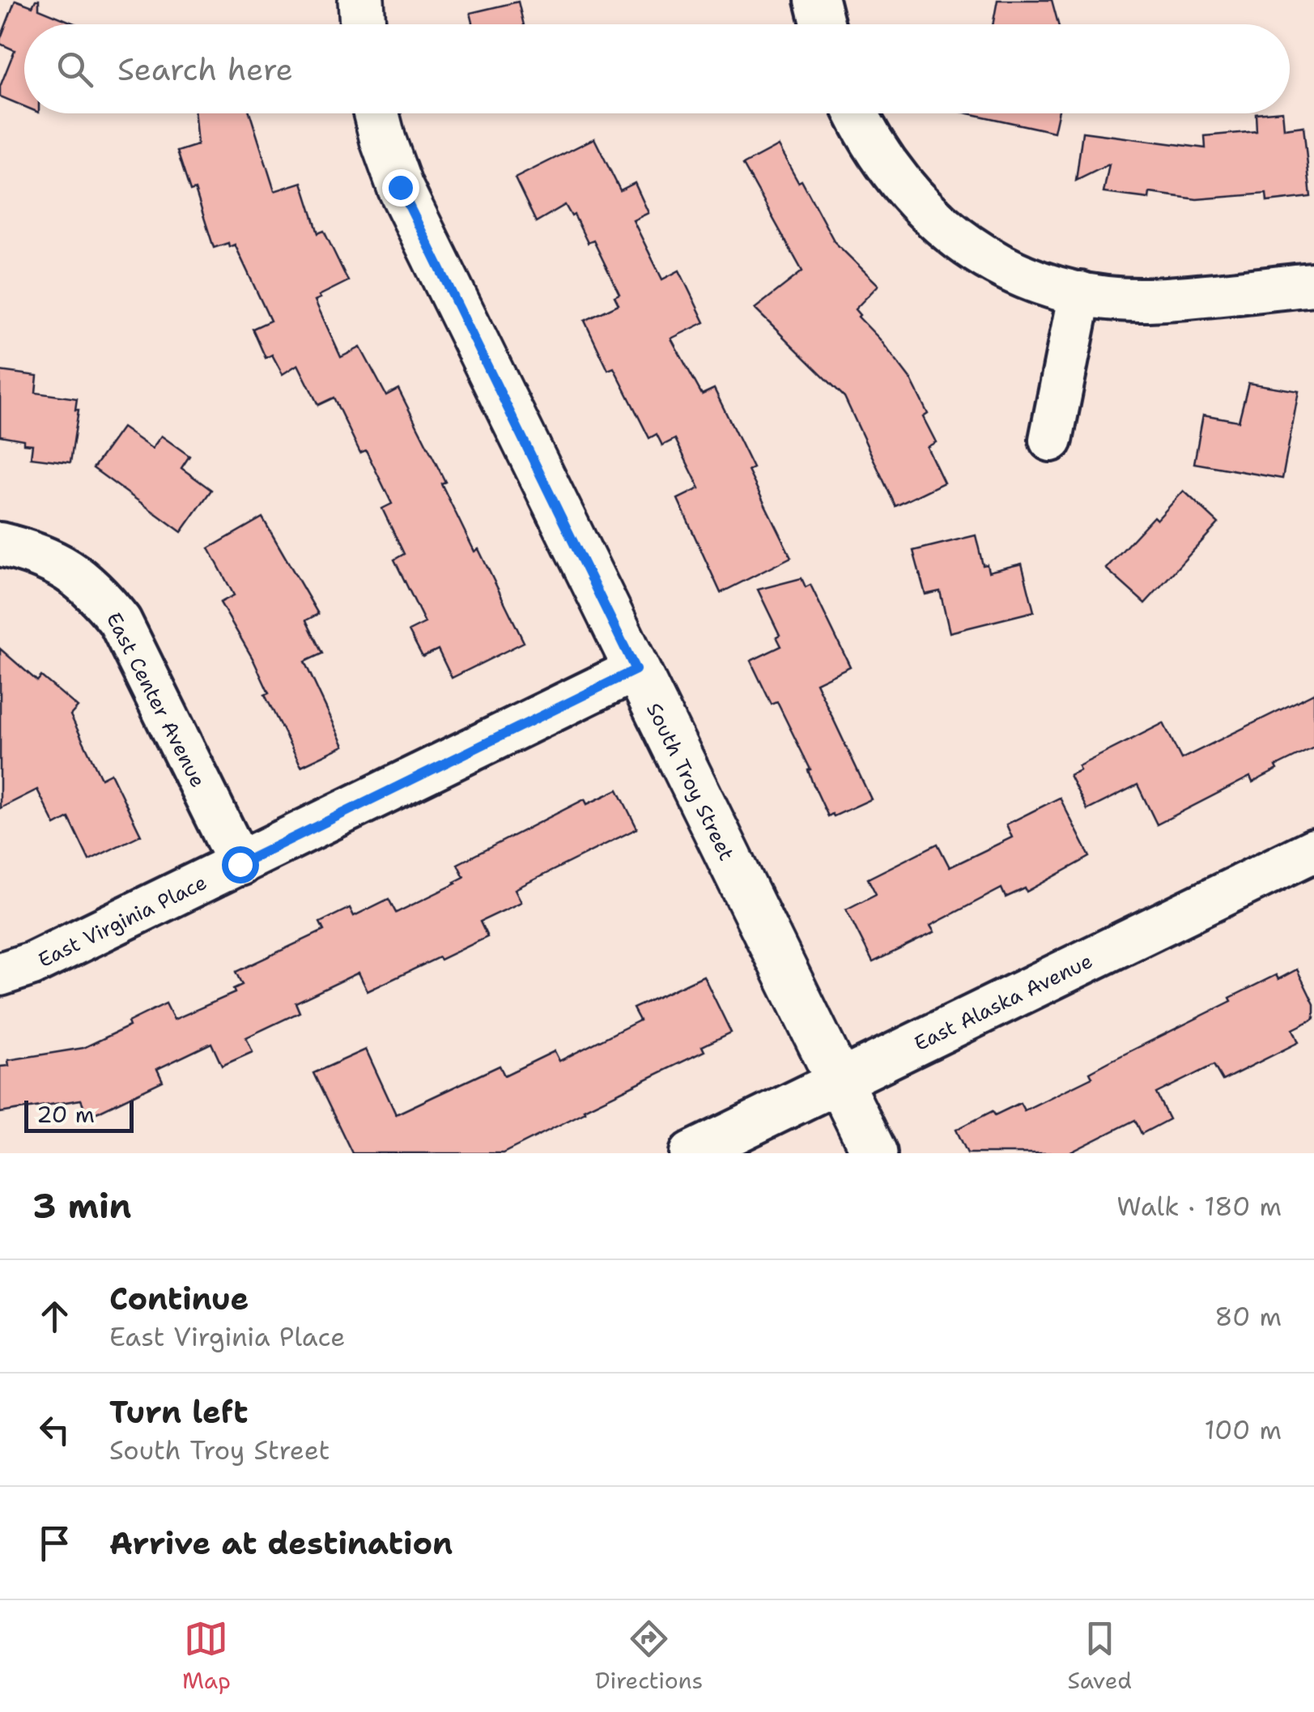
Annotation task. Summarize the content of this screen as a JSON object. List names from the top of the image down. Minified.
{"streets":{"street":["East Center Avenue","South Troy Street","East Virginia Place","East Alaska Avenue"]},"crossings":[["East Center Avenue","East Virginia Place"],["South Troy Street","East Virginia Place"],["South Troy Street","East Alaska Avenue"]],"scale_bar":"20 m","page":{"search":"Search here","scale":"20 m","heading":["3 min","Walk · 180 m"],"list":[["Continue","East Virginia Place","80 m"],["Turn left","South Troy Street","100 m"],"Arrive at destination"],"nav":["Map","Directions","Saved"]}}
